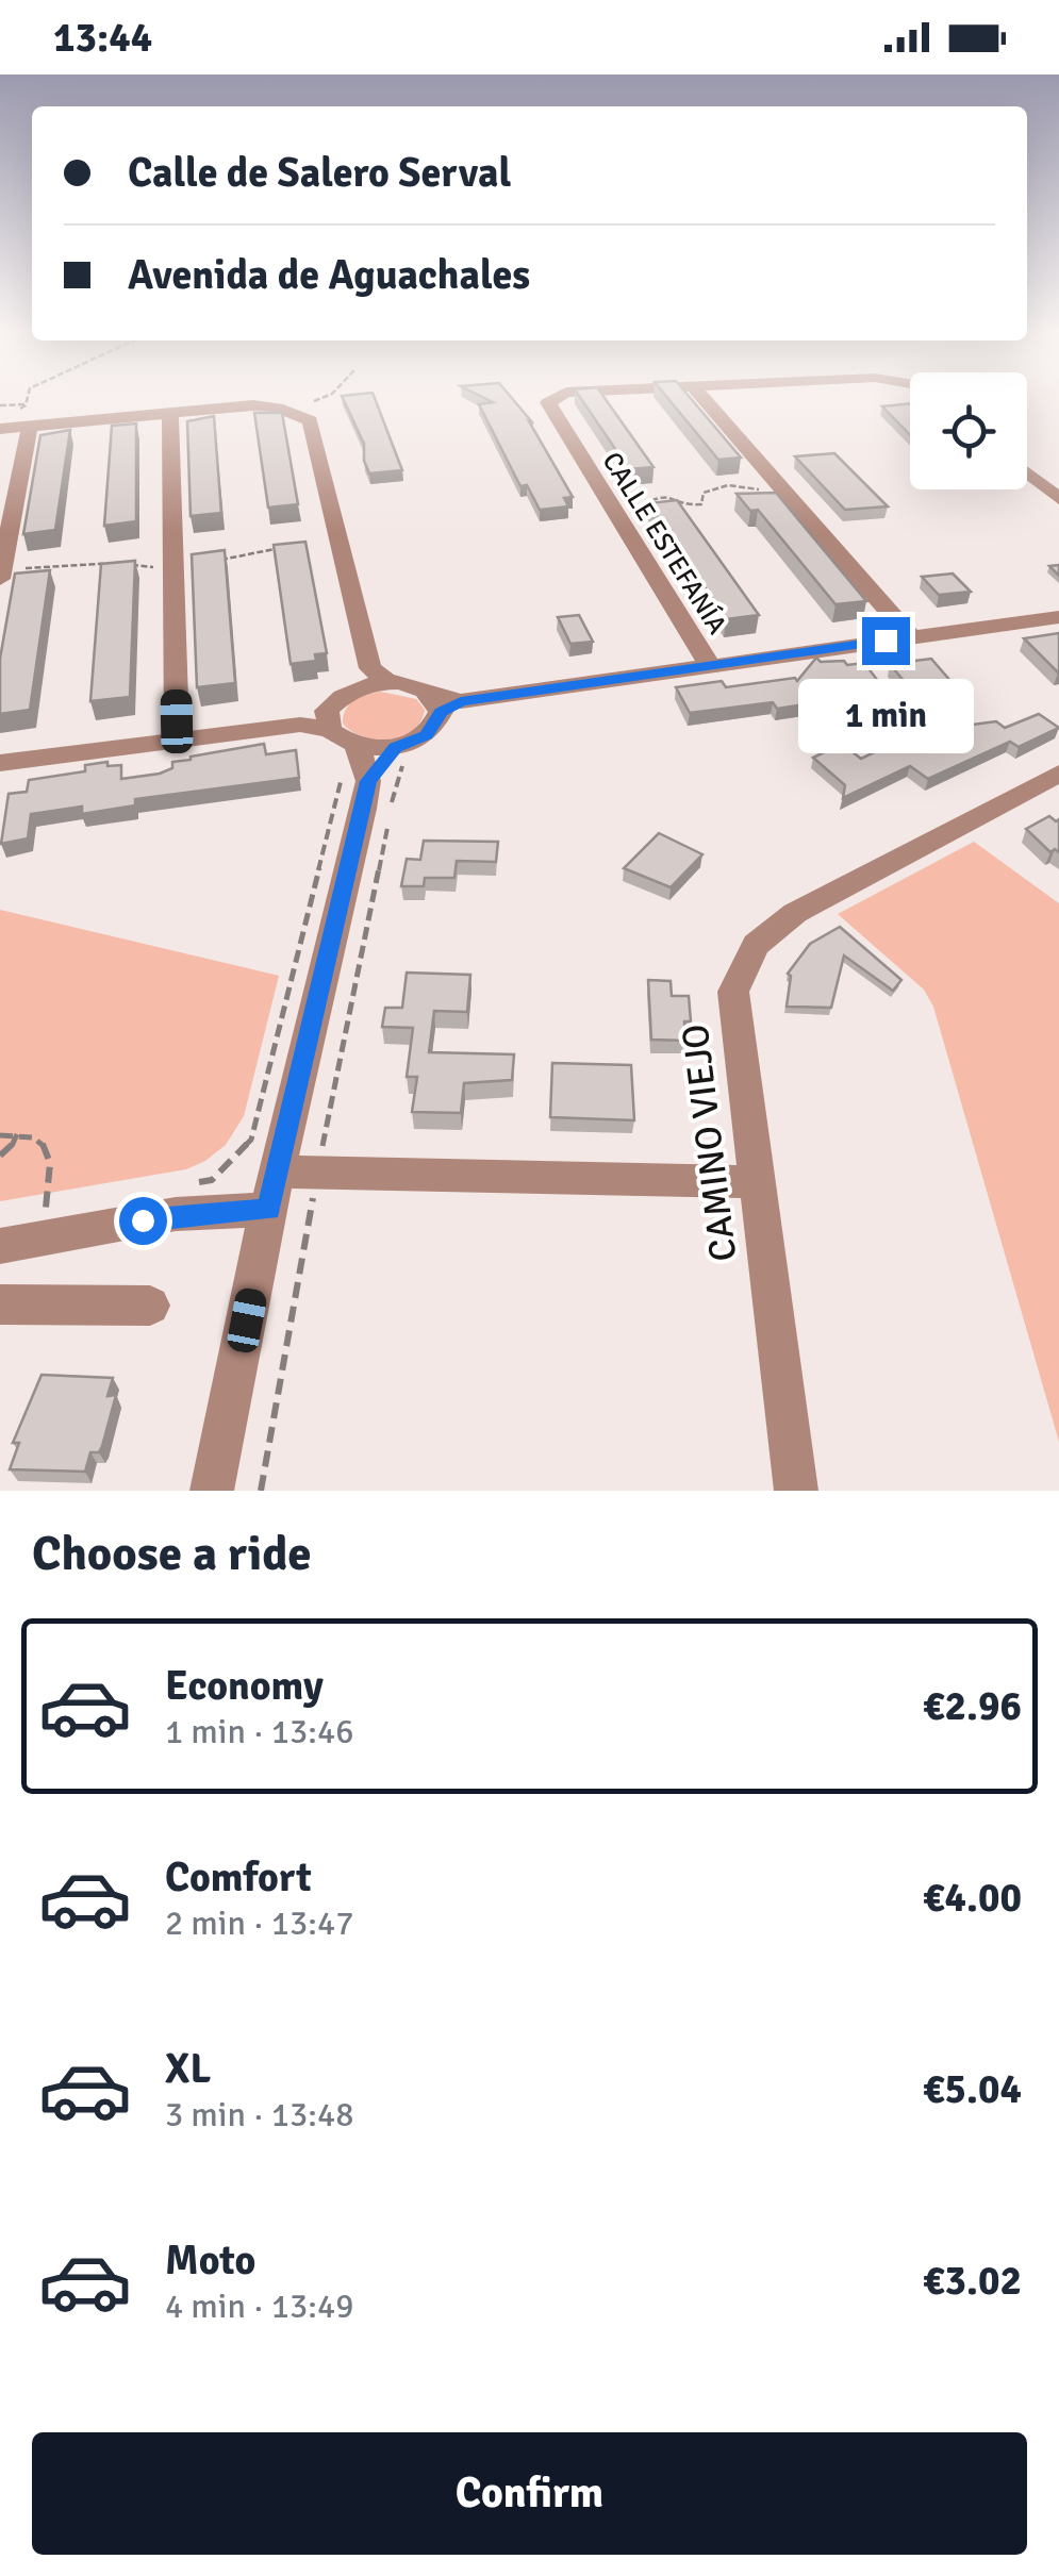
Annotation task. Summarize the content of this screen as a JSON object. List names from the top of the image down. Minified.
{"streets":{"street":["CALLE ESTEFANÍA","CAMINO VIEJO"]},"page":{"status":"13:44","banner":["Calle de Salero Serval","Avenida de Aguachales"],"bubble":"1 min","heading":"Choose a ride","list":[{"name":"Economy","note":"1 min · 13:46","value":"€2.96"},{"name":"Comfort","note":"2 min · 13:47","value":"€4.00"},{"name":"XL","note":"3 min · 13:48","value":"€5.04"},{"name":"Moto","note":"4 min · 13:49","value":"€3.02"}],"buttons":"Confirm"}}
